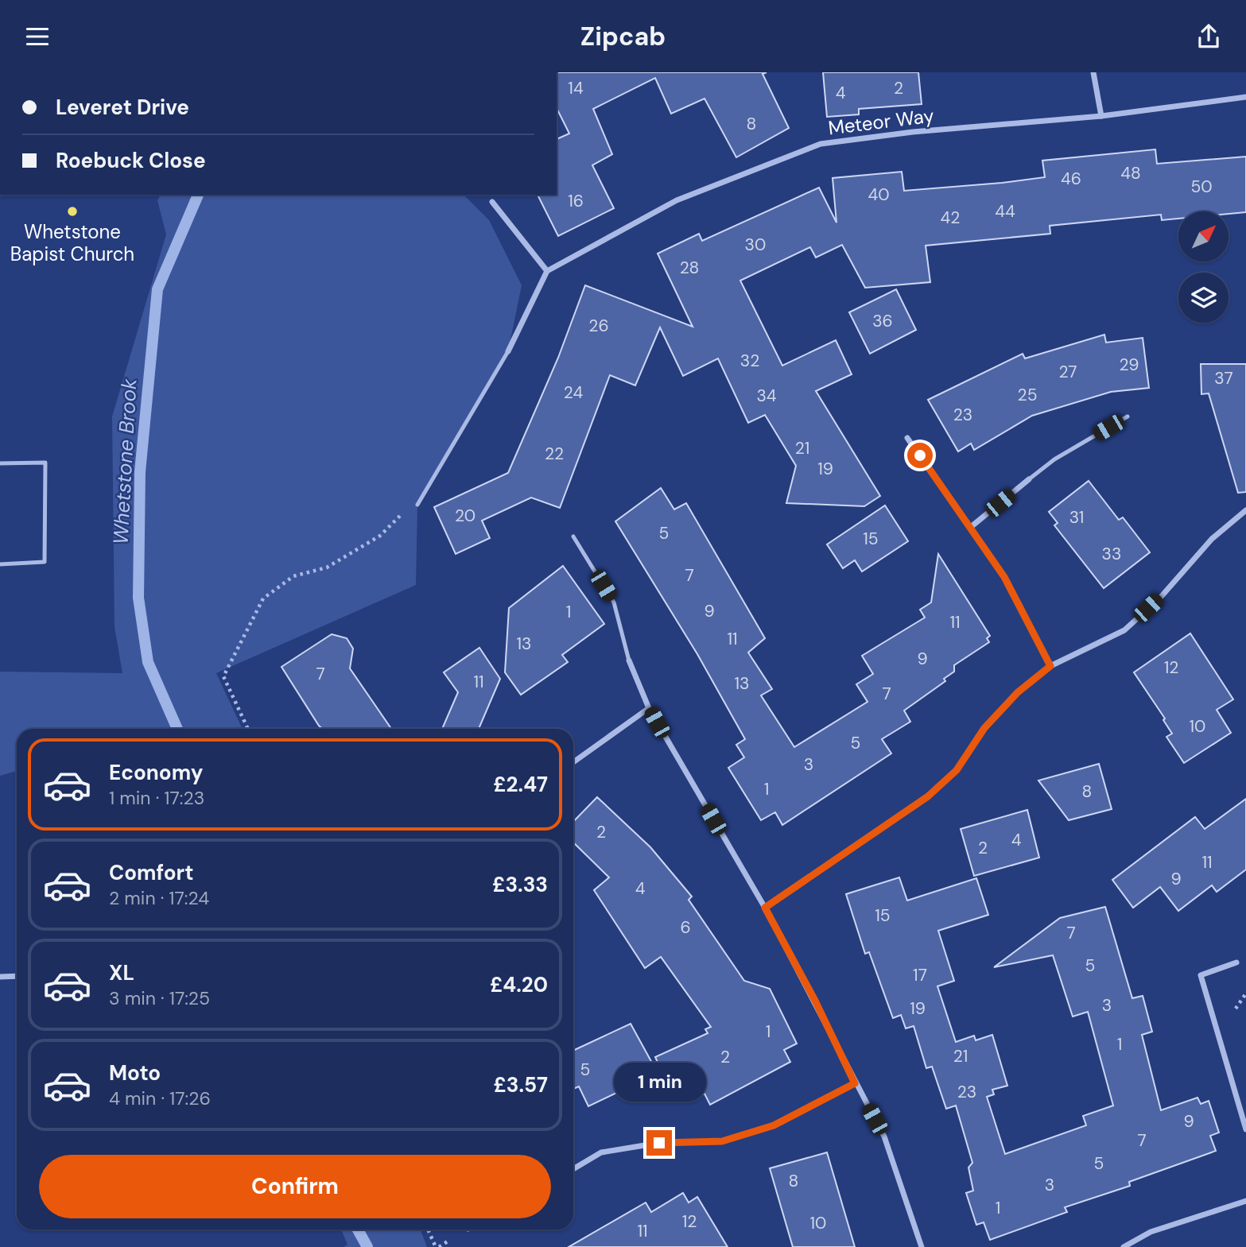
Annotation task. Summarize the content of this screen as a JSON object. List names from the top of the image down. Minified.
{"streets":{"street":["Meteor Way"]},"water":["Whetstone Brook"],"places":["Whetstone Bapist Church"],"house_numbers":["14","2","4","8","48","46","50","40","16","44","42","30","28","36","26","32","29","27","37","24","25","34","23","21","22","19","20","31","5","15","33","7","9","1","11","11","13","9","12","7","11","13","7","10","5","3","1","8","2","4","2","11","9","4","15","6","7","5","17","3","19","1","1","21","2","5","23","9","7","5","8","3","1","12","10","11"],"north":"top right","page":{"header":"Zipcab","banner":["Leveret Drive","Roebuck Close"],"list":[{"name":"Economy","note":"1 min · 17:23","value":"£2.47"},{"name":"Comfort","note":"2 min · 17:24","value":"£3.33"},{"name":"XL","note":"3 min · 17:25","value":"£4.20"},{"name":"Moto","note":"4 min · 17:26","value":"£3.57"}],"bubble":"1 min","buttons":"Confirm"}}
